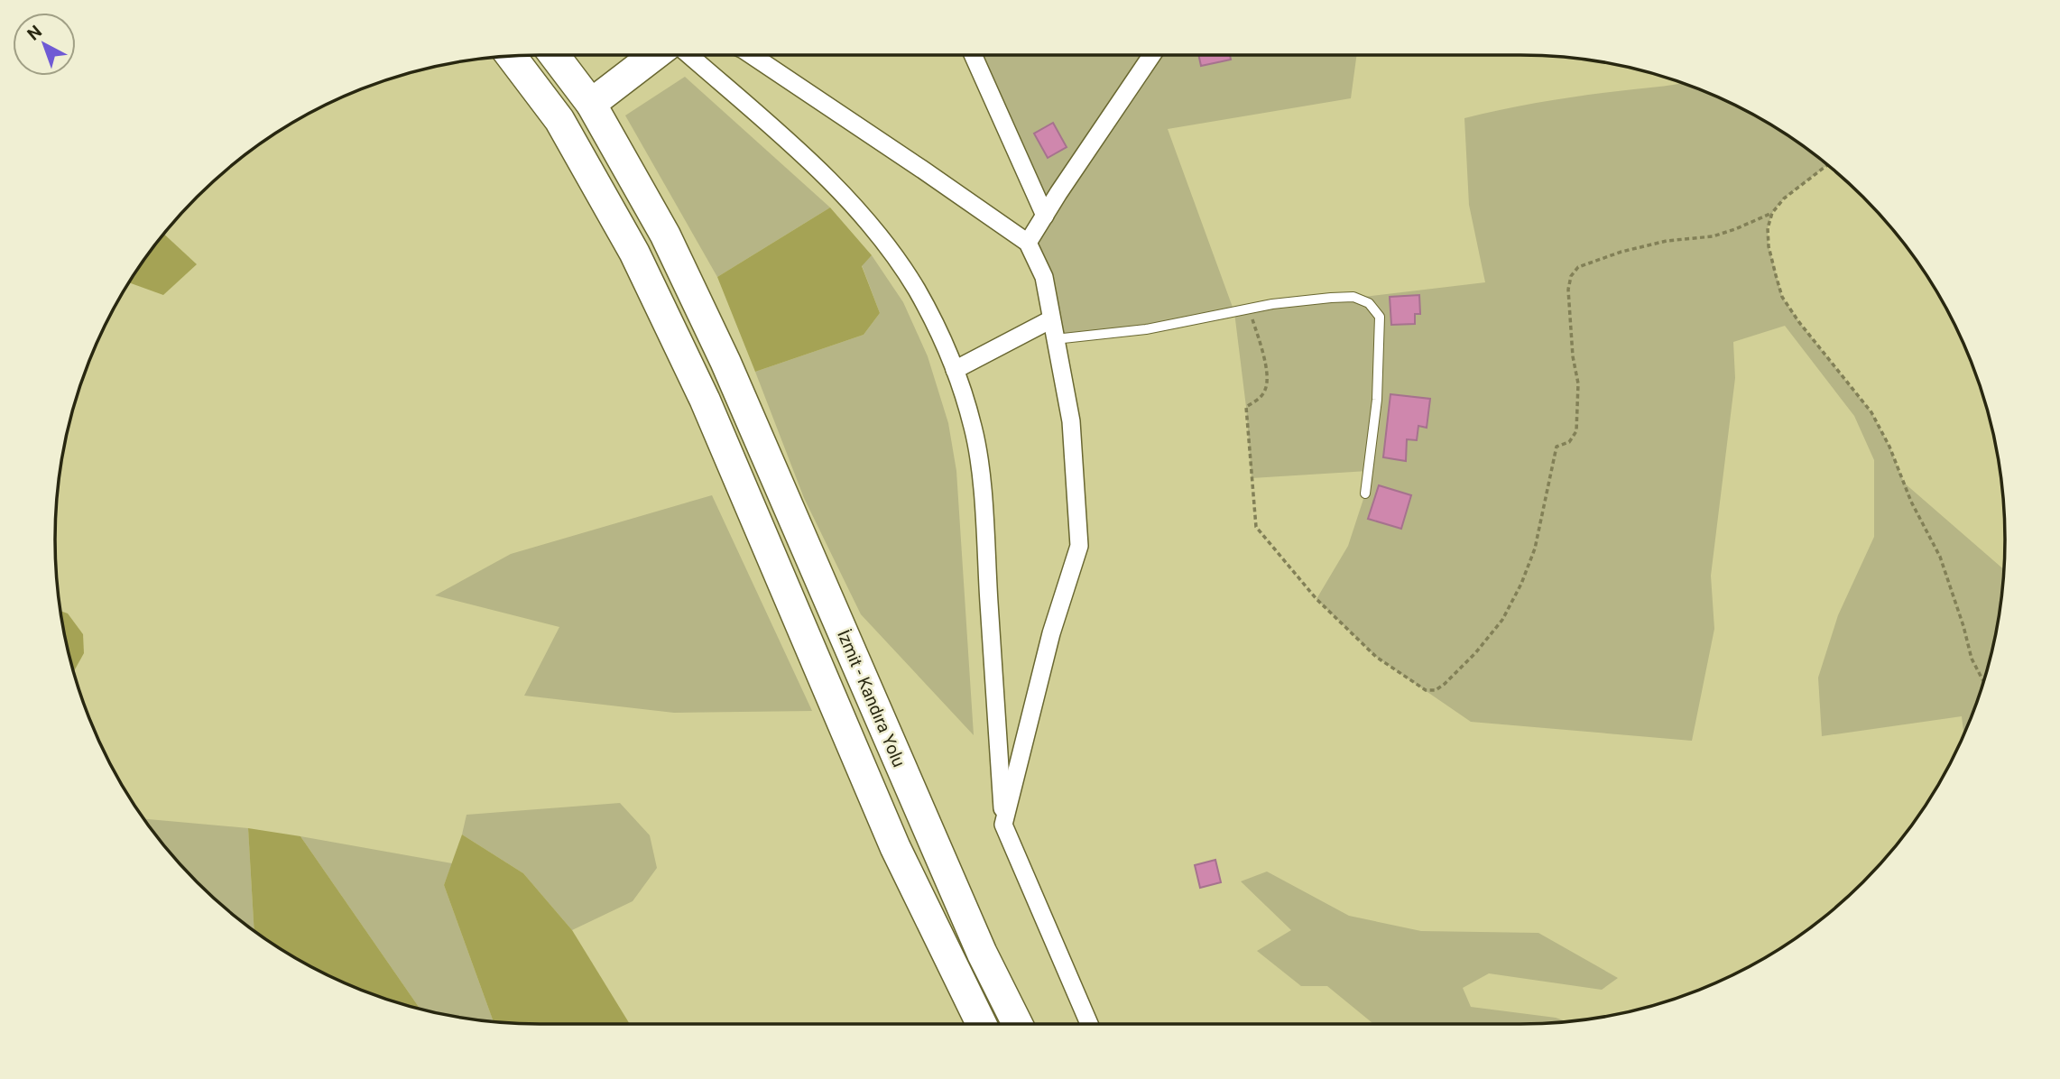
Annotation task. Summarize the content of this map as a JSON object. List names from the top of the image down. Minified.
{"streets":{"highway":["İzmit - Kandıra Yolu"]},"north":"top left"}
